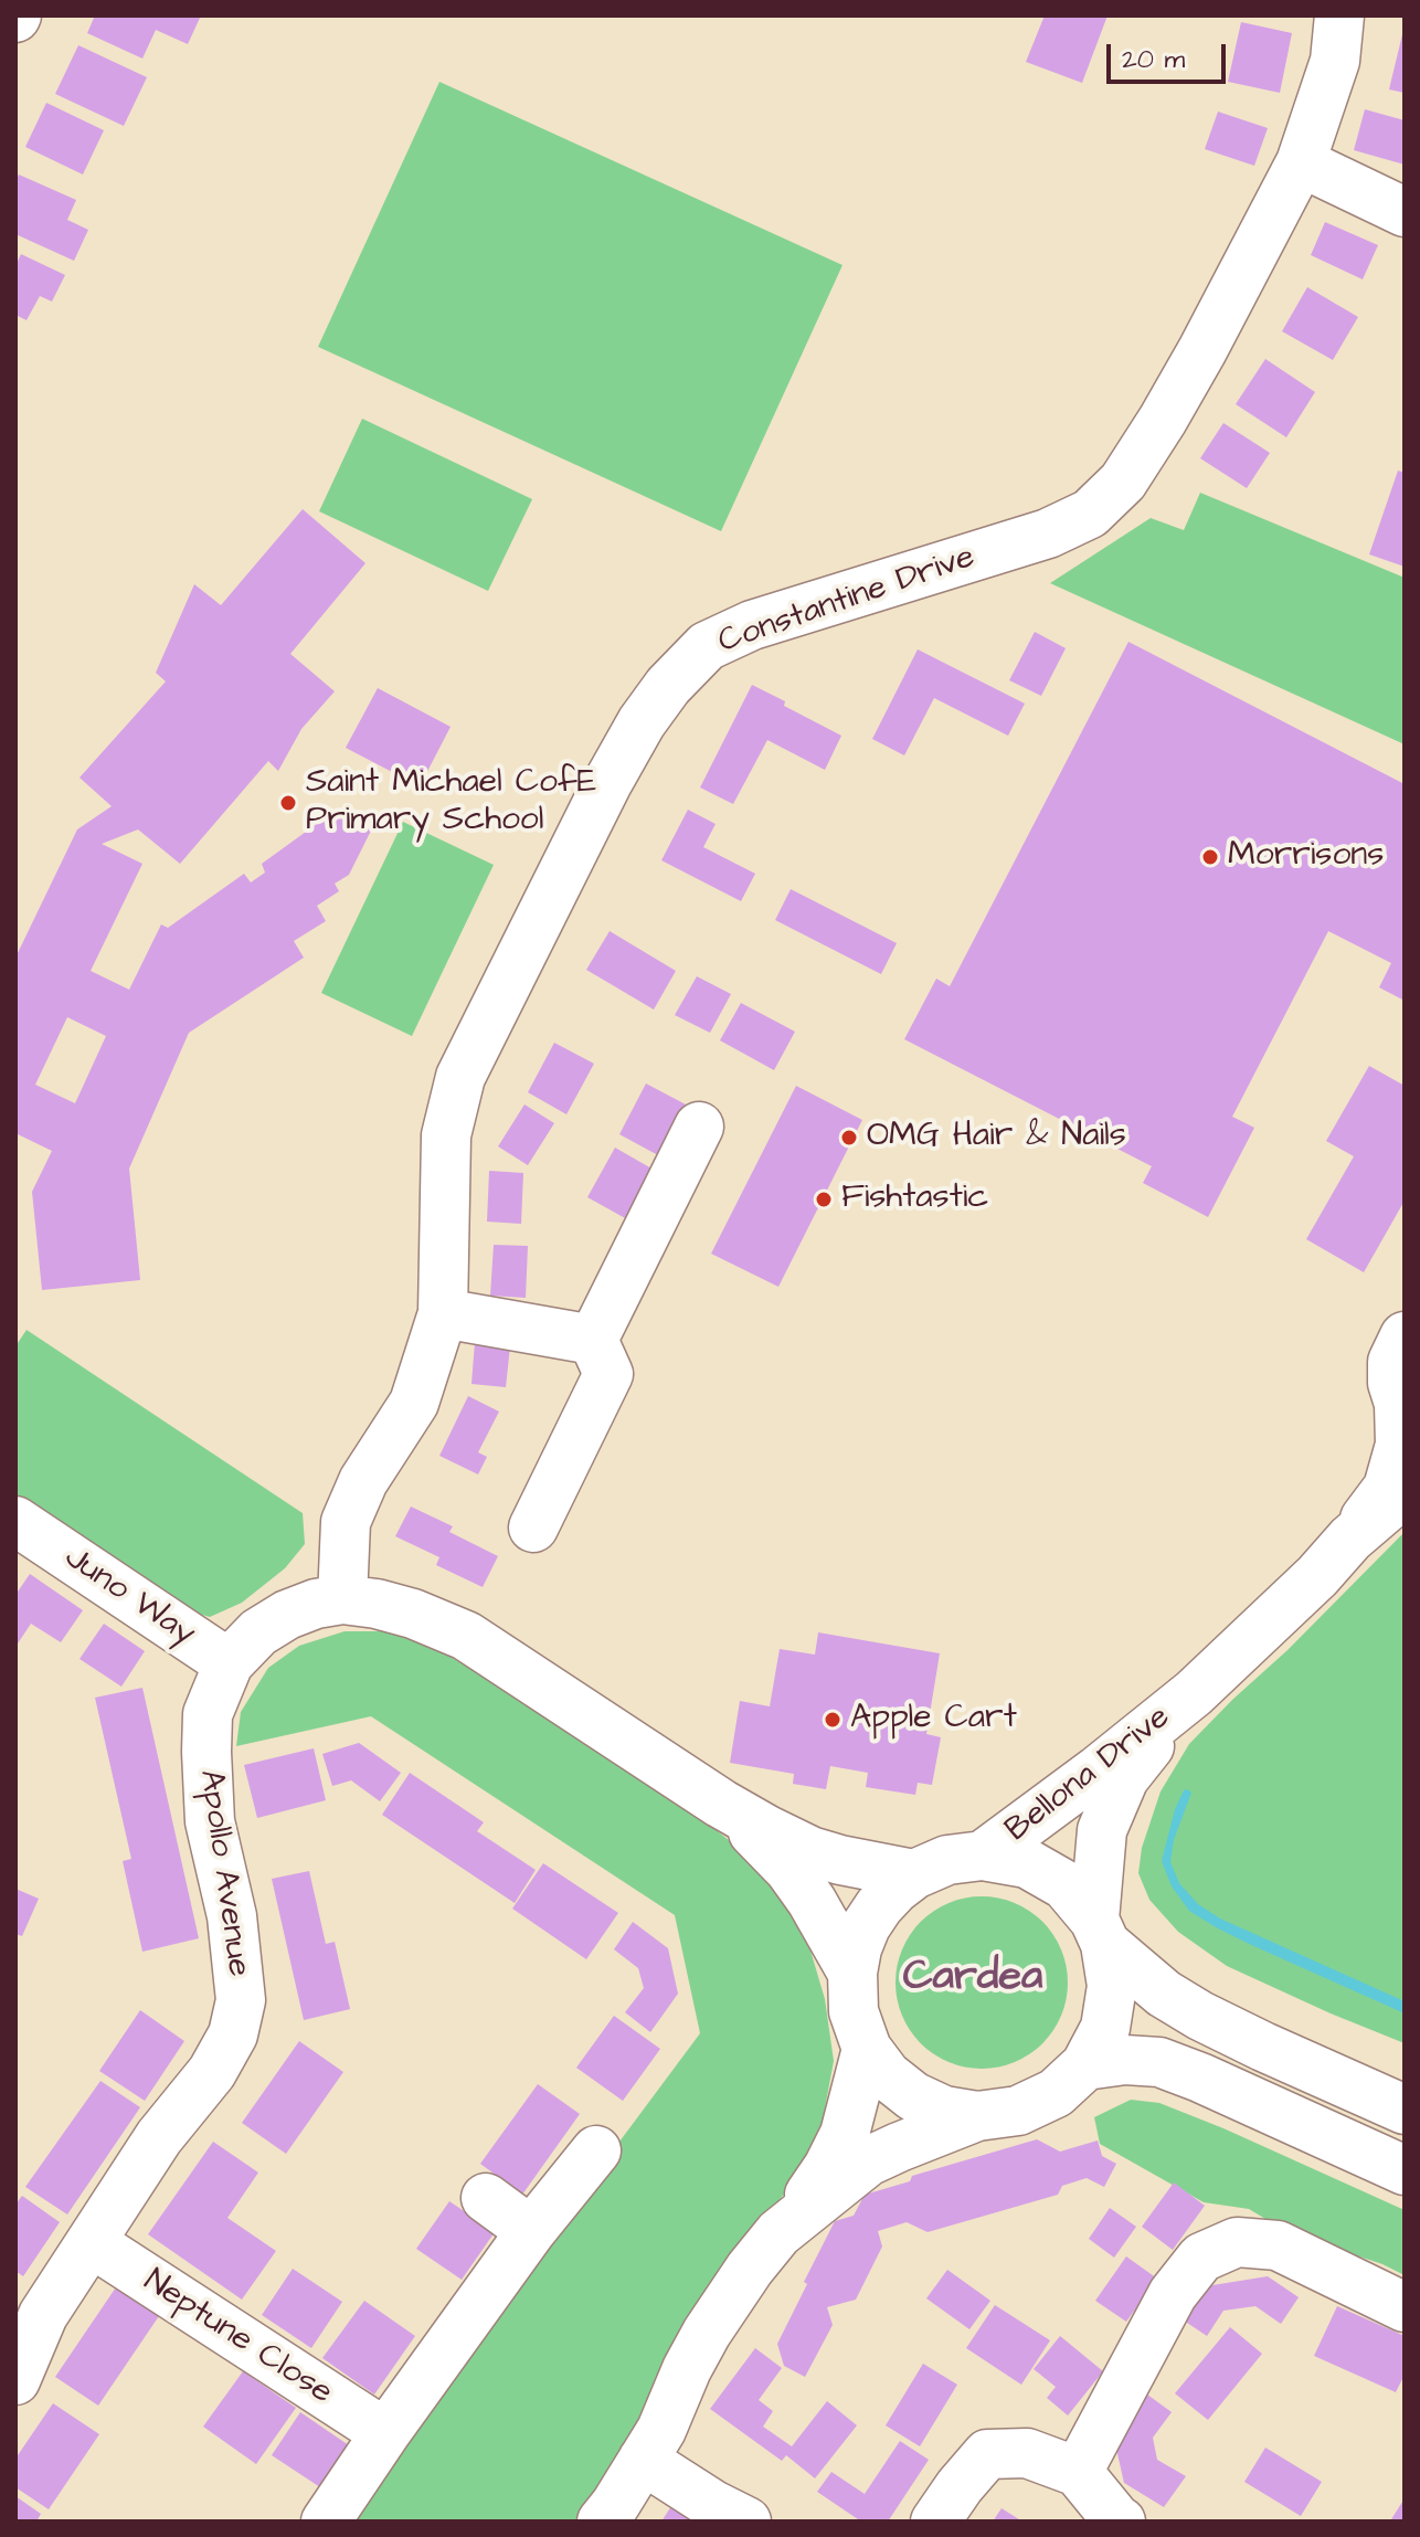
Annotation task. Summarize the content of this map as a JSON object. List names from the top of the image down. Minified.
{"streets":{"street":["Constantine Drive","Juno Way","Bellona Drive","Apollo Avenue","Neptune Close"]},"crossings":[["Constantine Drive","Apollo Avenue"],["Juno Way","Apollo Avenue"],["Bellona Drive","Apollo Avenue"],["Apollo Avenue","Neptune Close"]],"districts":["Cardea"],"places":["Saint Michael CofE Primary School","Morrisons","OMG Hair & Nails","Fishtastic","Apple Cart"],"scale_bar":"20 m"}
